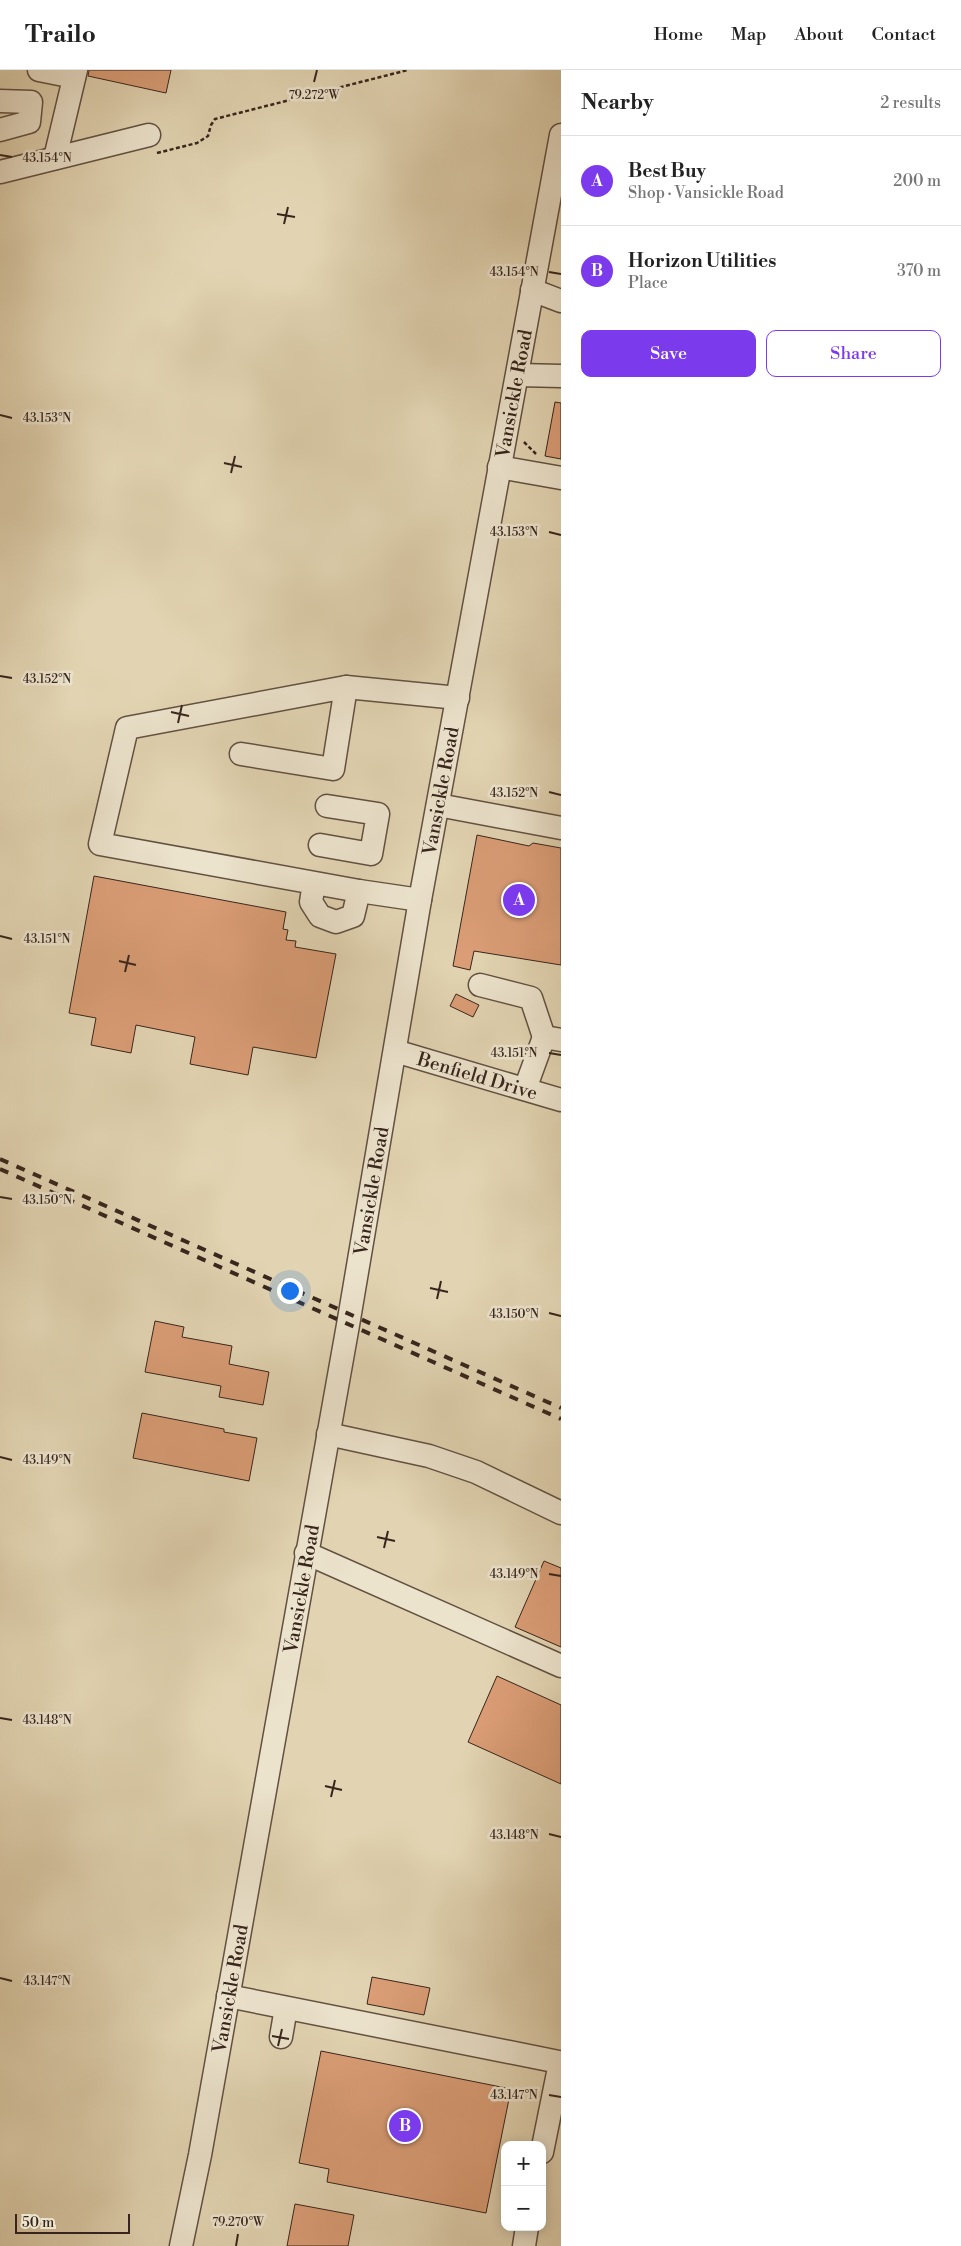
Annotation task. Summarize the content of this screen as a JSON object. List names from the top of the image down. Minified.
{"streets":{"street":["Vansickle Road","Benfield Drive"]},"crossings":[["Vansickle Road","Benfield Drive"]],"scale_bar":"50 m","page":{"header":"Trailo","nav":["Home","Map","About","Contact"],"heading":["Nearby","2 results"],"list":[{"mark":"A","name":"Best Buy","note":"Shop · Vansickle Road","value":"200 m"},{"mark":"B","name":"Horizon Utilities","note":"Place","value":"370 m"}],"buttons":["Save","Share"],"pins":["A","B"],"map_buttons":["+","−"],"scale":"50 m"},"coordinates":["79.272°W","43.154°N","43.153°N","43.152°N","43.151°N","43.150°N","43.149°N","43.148°N","43.147°N","79.270°W"]}
